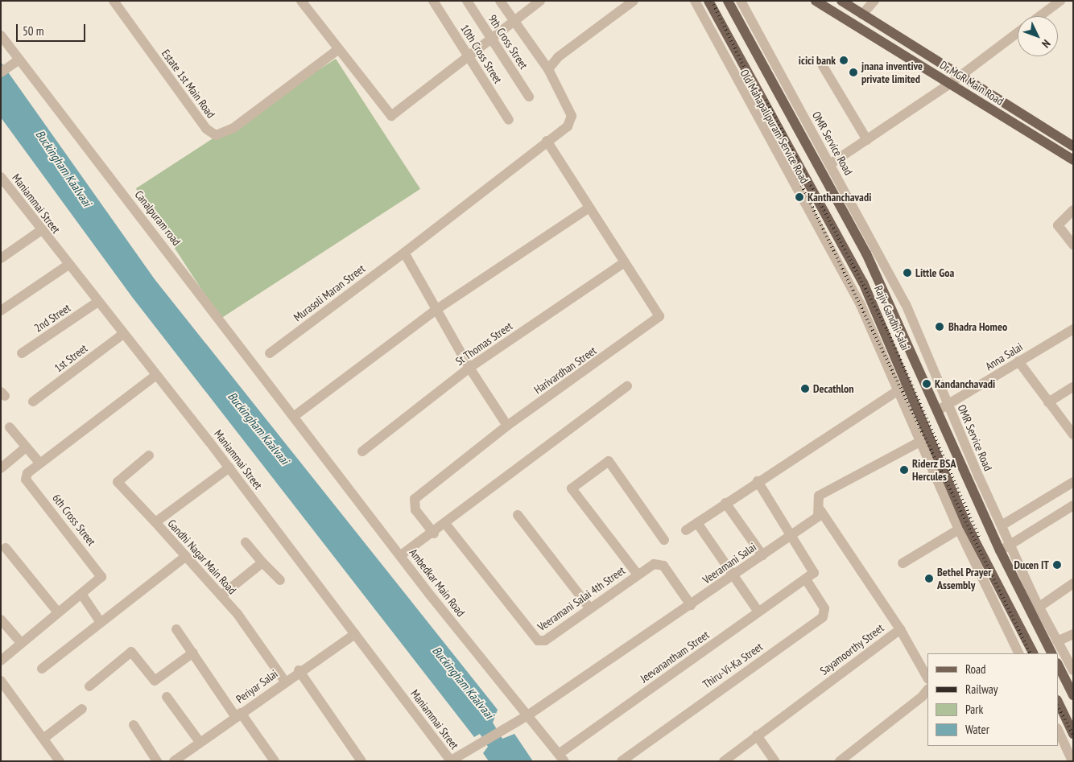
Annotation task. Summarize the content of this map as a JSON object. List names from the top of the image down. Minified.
{"streets":{"main road":["Dr MGR Main Road","Rajiv Gandhi Salai"],"street":["9th Cross Street","10th Cross Street","Estate 1st Main Road","Old Mahapalipuram Service Road","OMR Service Road","Maniammai Street","Canalpuram road","Murasoli Maran Street","2nd Street","St Thomas Street","Anna Salai","1st Street","Harivardhan Street","6th Cross Street","Gandhi Nagar Main Road","Veeramani Salai","Ambedkar Main Road","Veeramani Salai 4th Street","Sayamoorthy Street","Jeevanantham Street","Thiru-Vi-Ka Street","Periyar Salai"]},"crossings":[["OMR Service Road","Rajiv Gandhi Salai"],["OMR Service Road","Anna Salai"],["Maniammai Street","2nd Street"],["Maniammai Street","1st Street"],["Maniammai Street","Gandhi Nagar Main Road"],["Maniammai Street","Veeramani Salai"],["Maniammai Street","Periyar Salai"],["Canalpuram road","Ambedkar Main Road"],["Murasoli Maran Street","Harivardhan Street"],["Rajiv Gandhi Salai","Anna Salai"],["St Thomas Street","Harivardhan Street"],["Gandhi Nagar Main Road","Periyar Salai"],["Veeramani Salai","Ambedkar Main Road"],["Veeramani Salai","Veeramani Salai 4th Street"],["Veeramani Salai","Sayamoorthy Street"],["Ambedkar Main Road","Jeevanantham Street"],["Jeevanantham Street","Thiru-Vi-Ka Street"]],"water":["Buckingham Kaalvaai"],"places":["icici bank","jnana inventive private limited","Kanthanchavadi","Little Goa","Bhadra Homeo","Kandanchavadi","Decathlon","Riderz BSA Hercules","Ducen IT","Bethel Prayer Assembly"],"legend":["Road","Railway","Park","Water"],"scale_bar":"50 m","north":"bottom right"}
